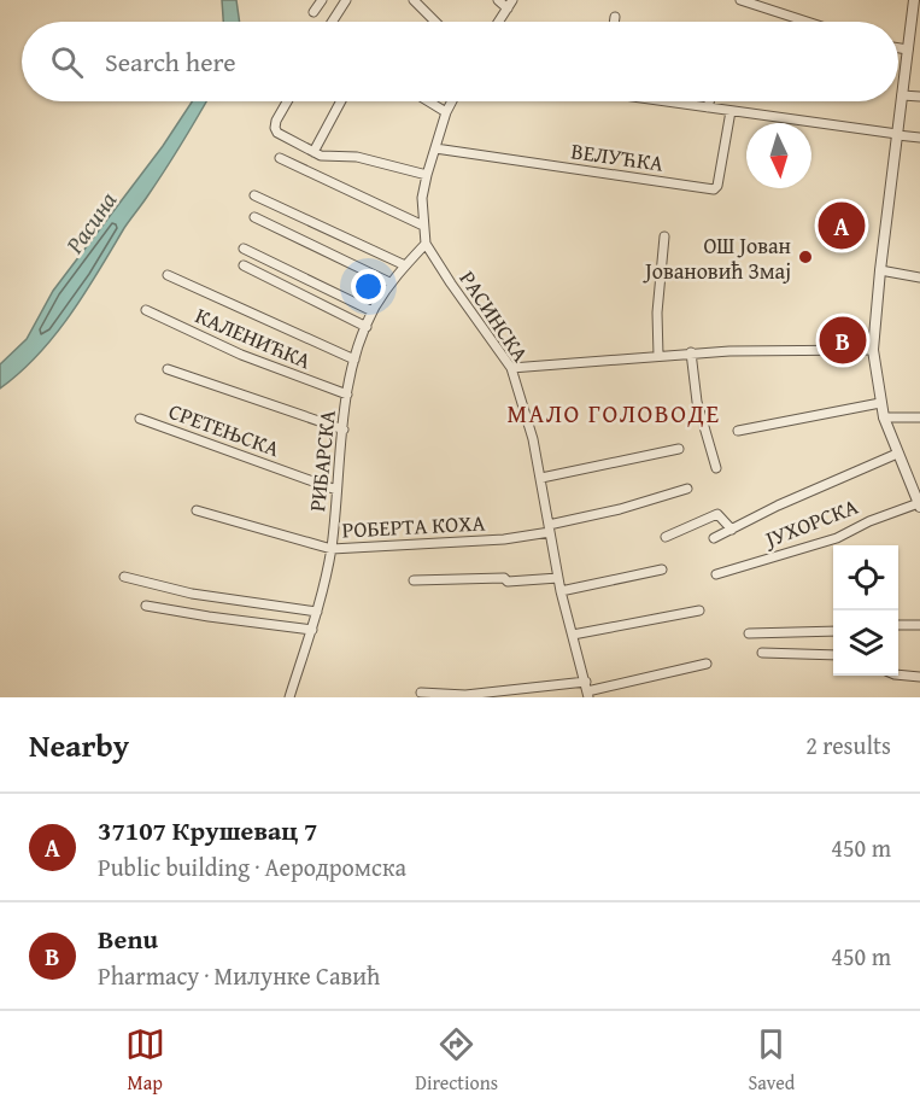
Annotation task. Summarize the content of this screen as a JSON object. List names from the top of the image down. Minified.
{"streets":{"street":["ВЕЛУЋКА","РАСИНСКА","КАЛЕНИЋКА","СРЕТЕЊСКА","РИБАРСКА","ЈУХОРСКА","РОБЕРТА КОХА"]},"crossings":[["ВЕЛУЋКА","РАСИНСКА"],["РАСИНСКА","РИБАРСКА"],["РАСИНСКА","РОБЕРТА КОХА"],["КАЛЕНИЋКА","РИБАРСКА"],["СРЕТЕЊСКА","РИБАРСКА"],["РИБАРСКА","РОБЕРТА КОХА"]],"districts":["МАЛО ГОЛОВОДЕ"],"water":["Расина"],"places":["ОШ Јован Јовановић Змај"],"north":"bottom","page":{"search":"Search here","pins":["A","B"],"heading":["Nearby","2 results"],"list":[{"mark":"A","name":"37107 Крушевац 7","note":"Public building · Аеродромска","value":"450 m"},{"mark":"B","name":"Benu","note":"Pharmacy · Милунке Савић","value":"450 m"}],"nav":["Map","Directions","Saved"]}}
